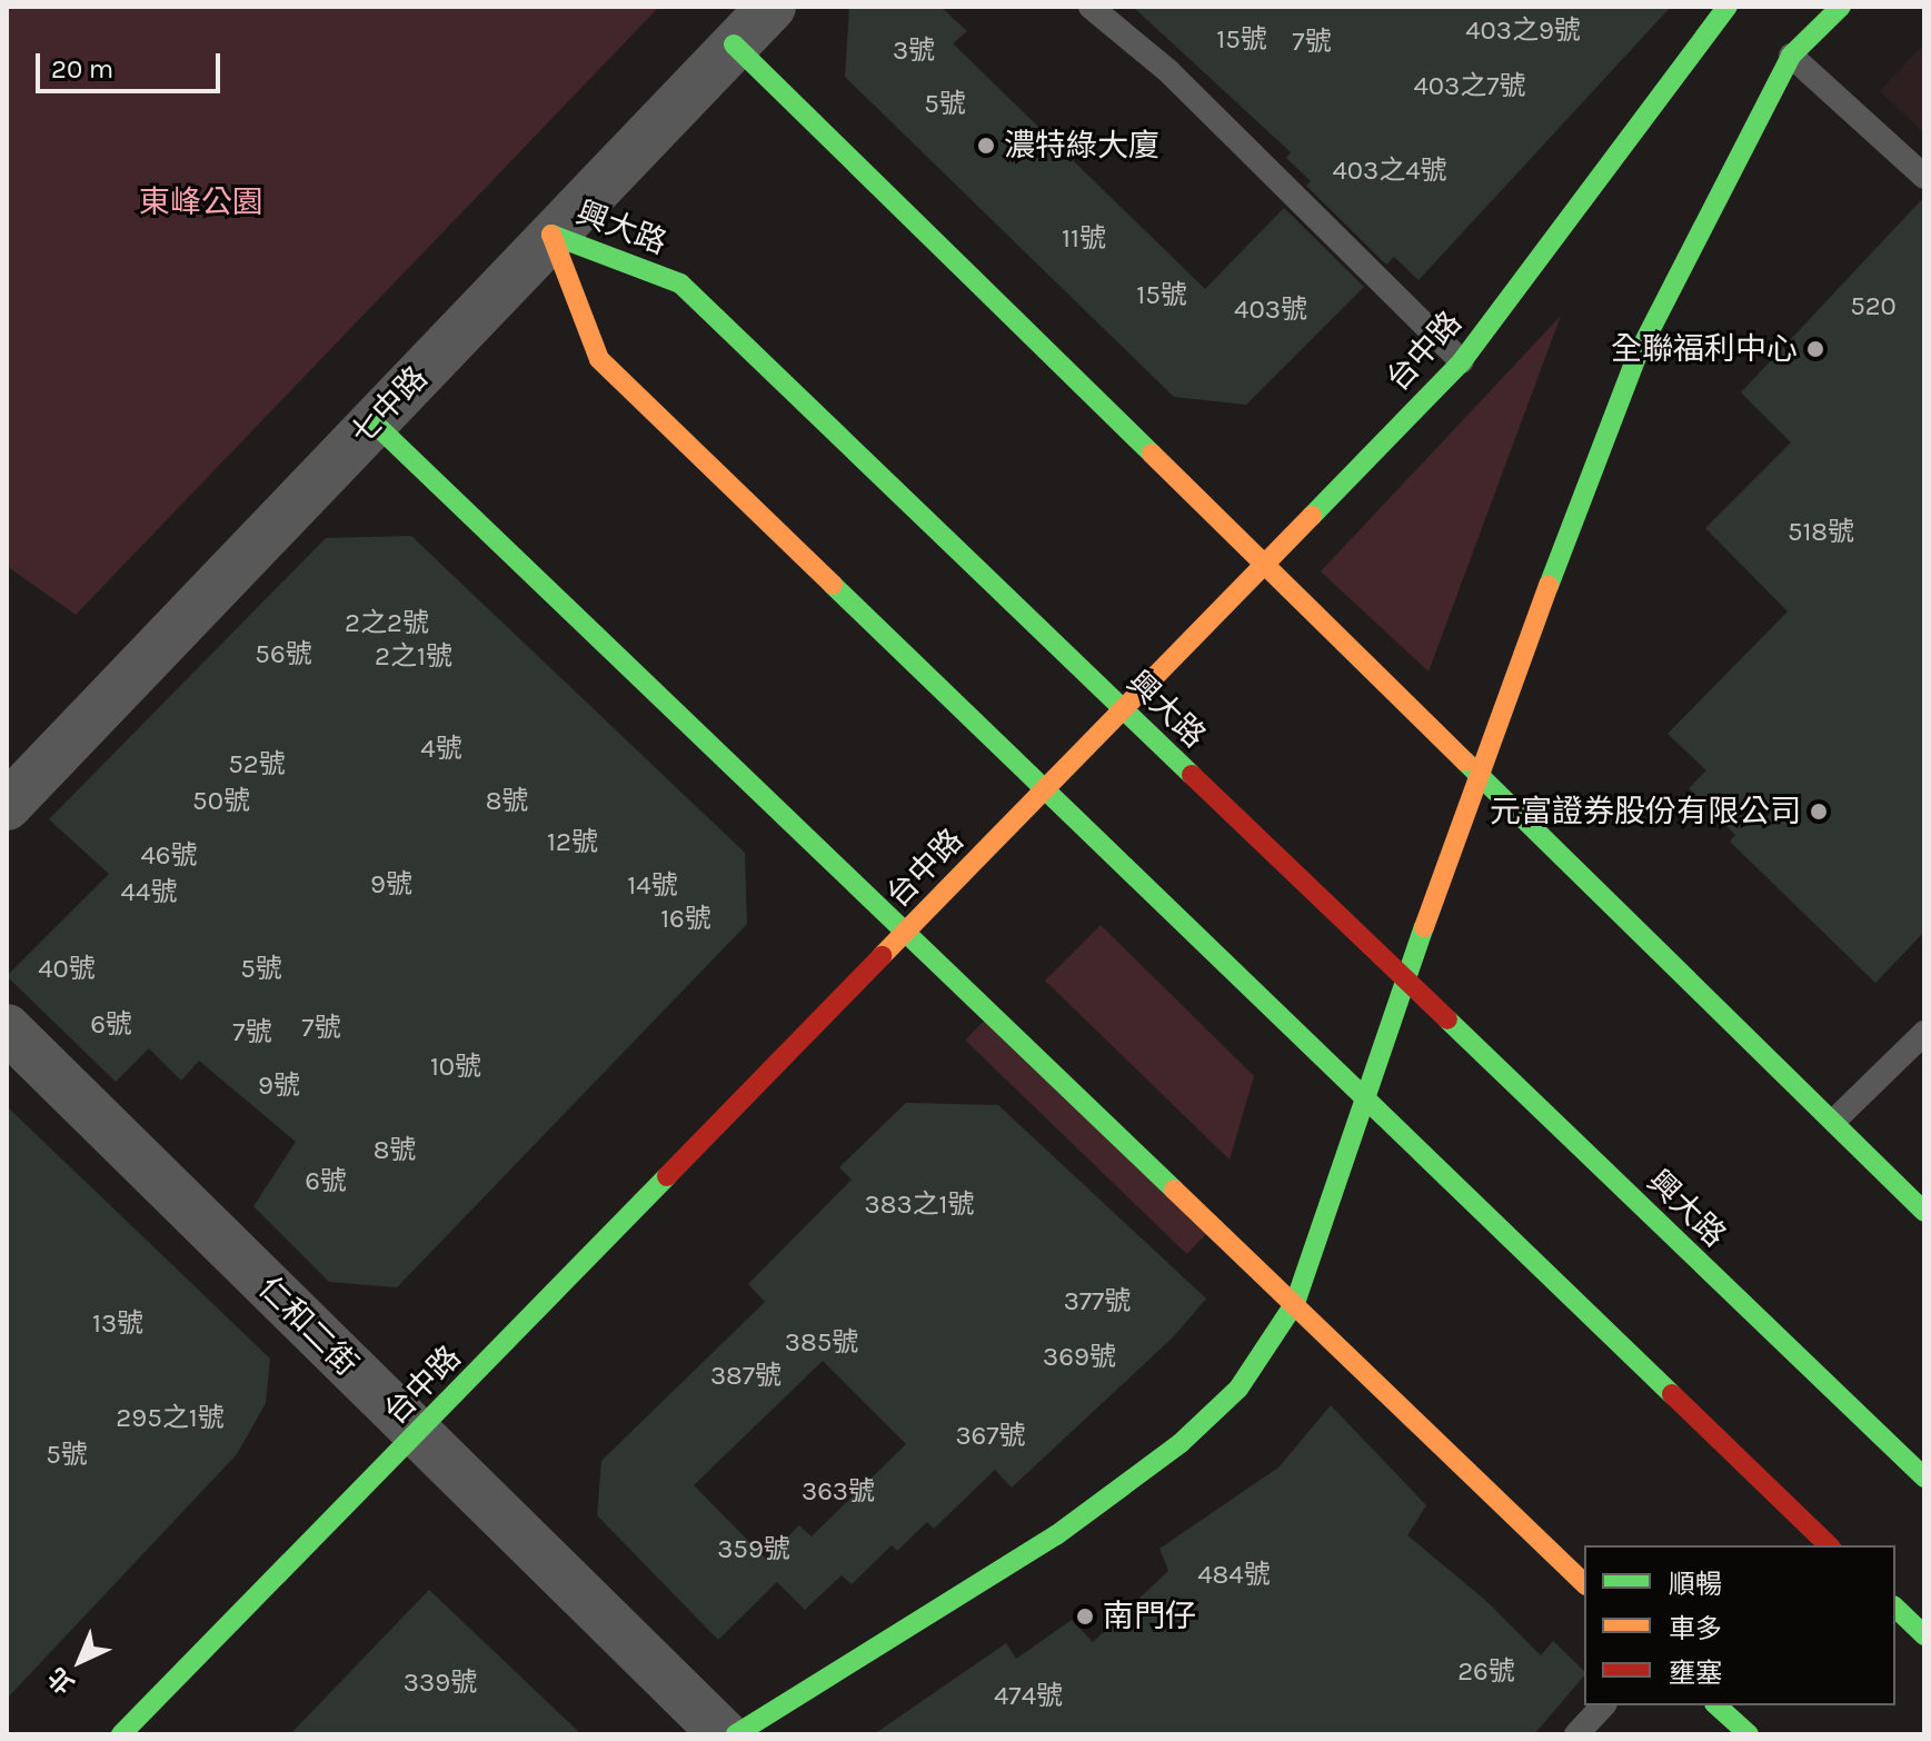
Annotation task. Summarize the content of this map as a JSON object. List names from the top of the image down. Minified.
{"streets":{"street":["興大路","台中路","七中路","仁和二街"]},"crossings":[["興大路","台中路"],["興大路","七中路"],["台中路","仁和二街"]],"parks":["東峰公園"],"places":["濃特綠大廈","全聯福利中心","元富證券股份有限公司","南門仔"],"house_numbers":["403之9號","15號","7號","3號","403之7號","5號","403之4號","11號","15號","520","403號","518號","2之2號","56號","2之1號","4號","52號","50號","8號","12號","46號","9號","14號","44號","16號","40號","5號","6號","7號","7號","10號","9號","8號","6號","383之1號","377號","13號","385號","369號","387號","295之1號","367號","5號","363號","359號","484號","26號","339號","474號"],"legend":["順暢","車多","壅塞"],"scale_bar":"20 m","north":"bottom left"}
